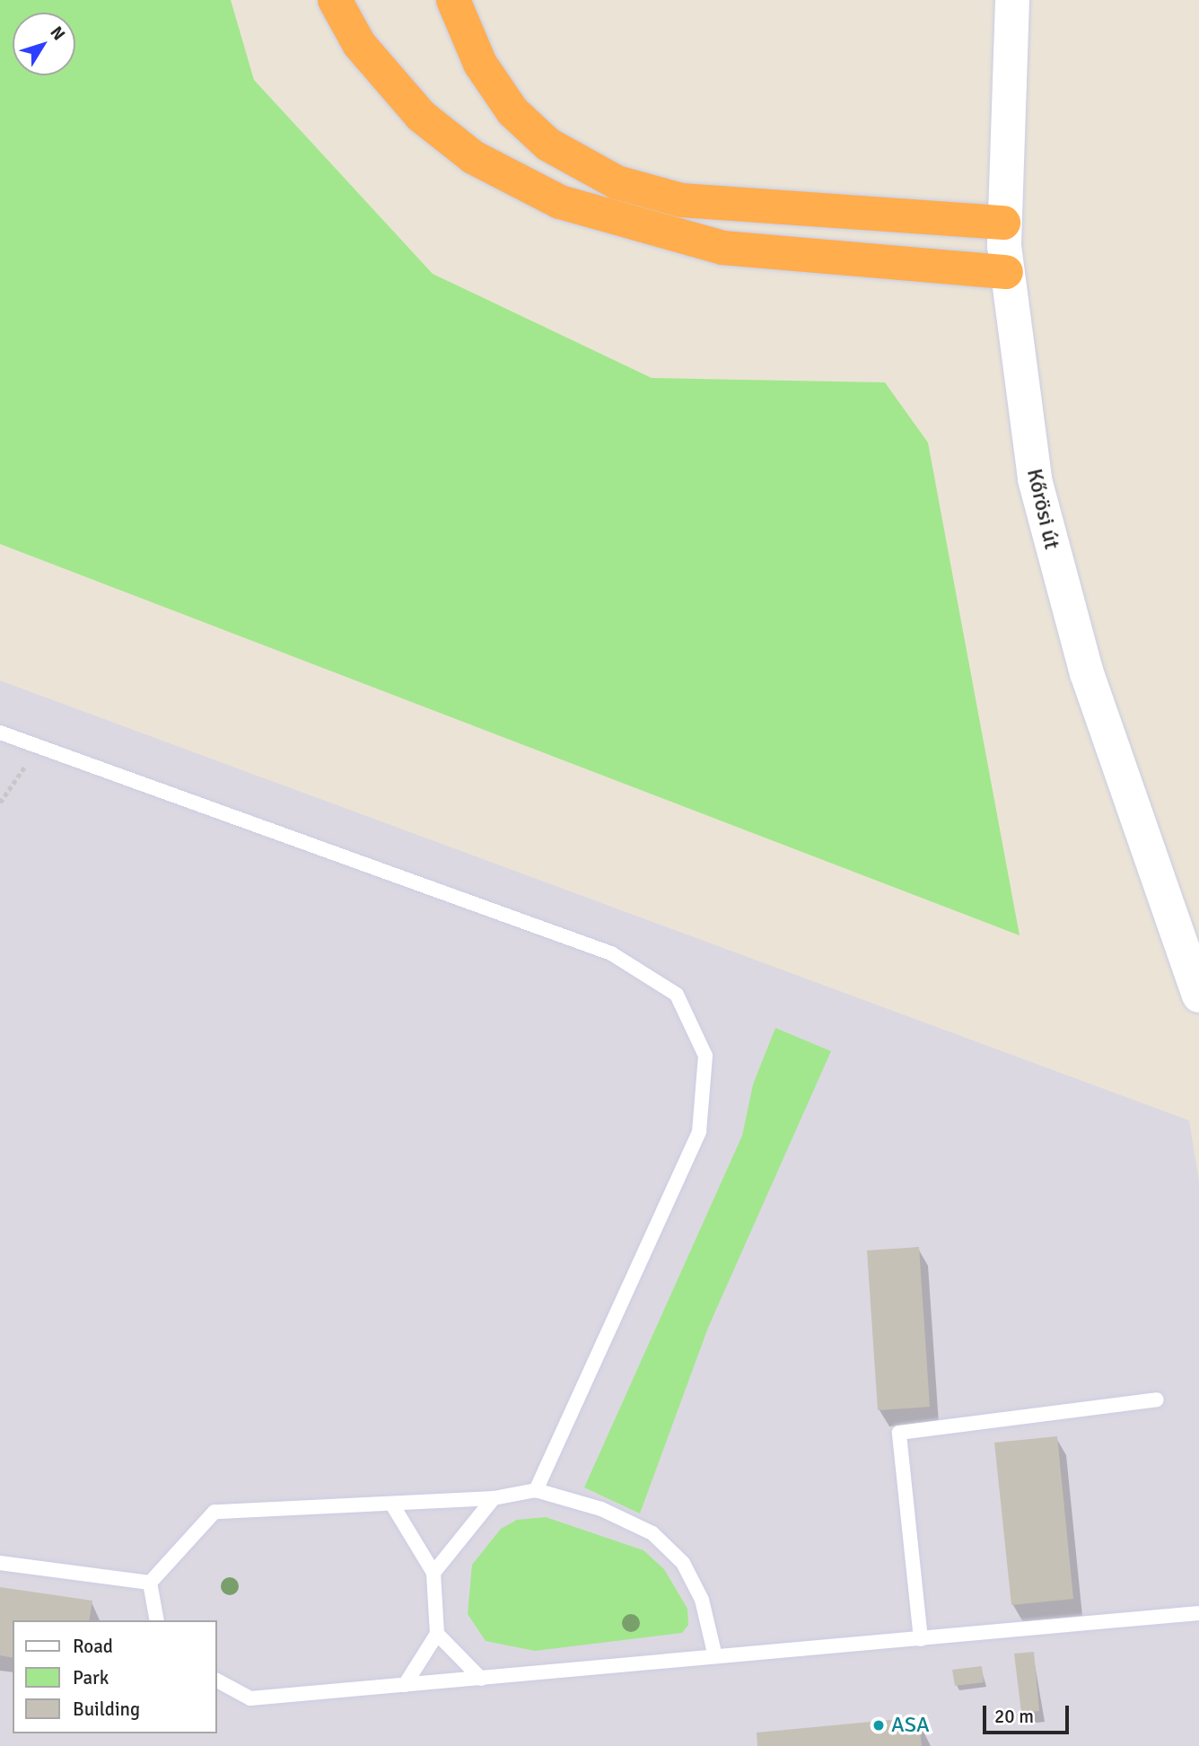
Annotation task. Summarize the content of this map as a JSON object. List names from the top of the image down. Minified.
{"streets":{"main road":["Kőrösi út"]},"places":["ASA"],"legend":["Road","Park","Building"],"scale_bar":"20 m","north":"top right"}
